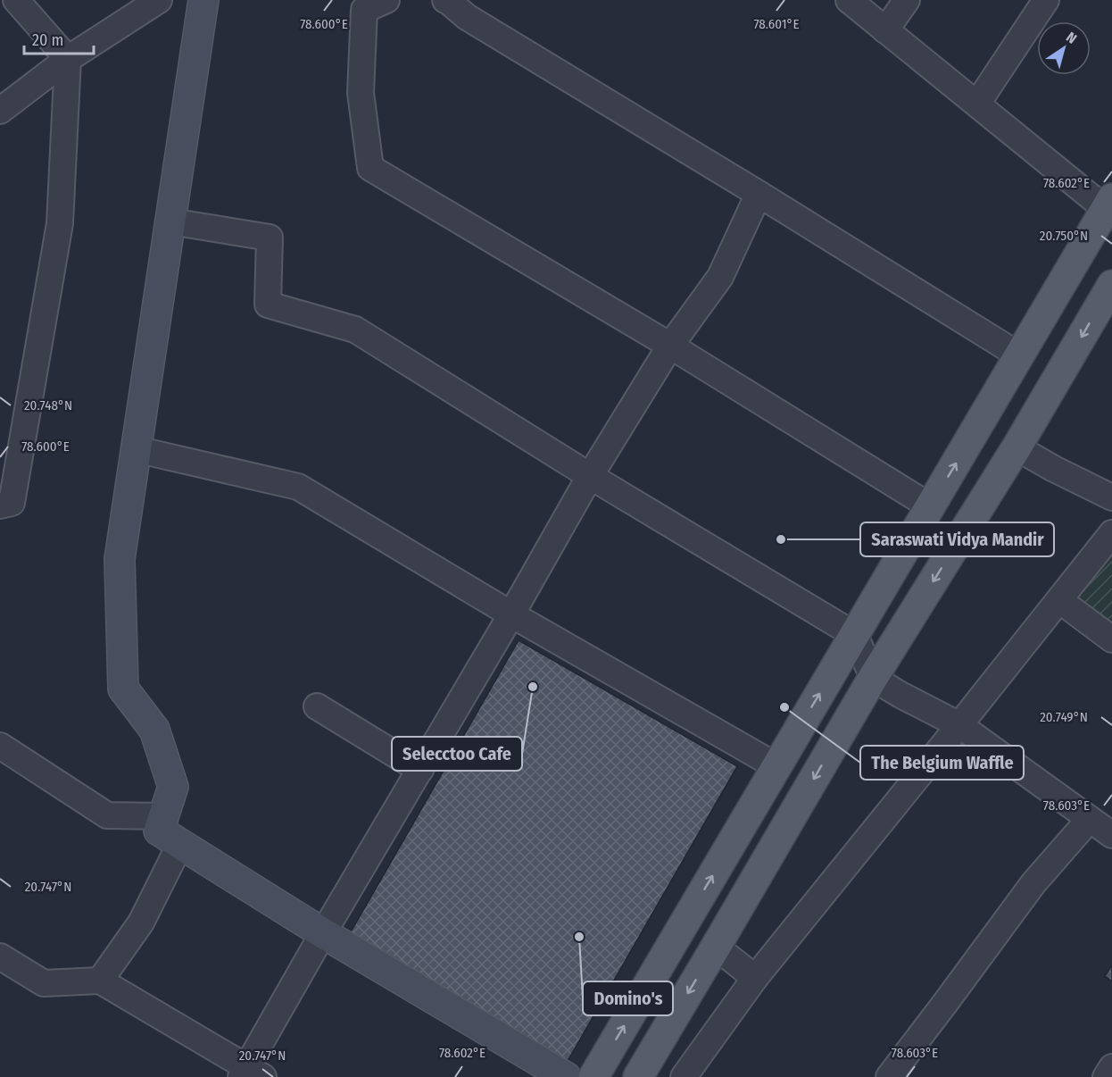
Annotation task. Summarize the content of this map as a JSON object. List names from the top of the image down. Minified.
{"places":["Saraswati Vidya Mandir","Selecctoo Cafe","The Belgium Waffle","Domino's"],"scale_bar":"20 m","north":"top right","coordinates":["78.600°E","78.601°E","78.602°E","20.750°N","20.748°N","20.749°N","78.603°E","20.747°N"]}
